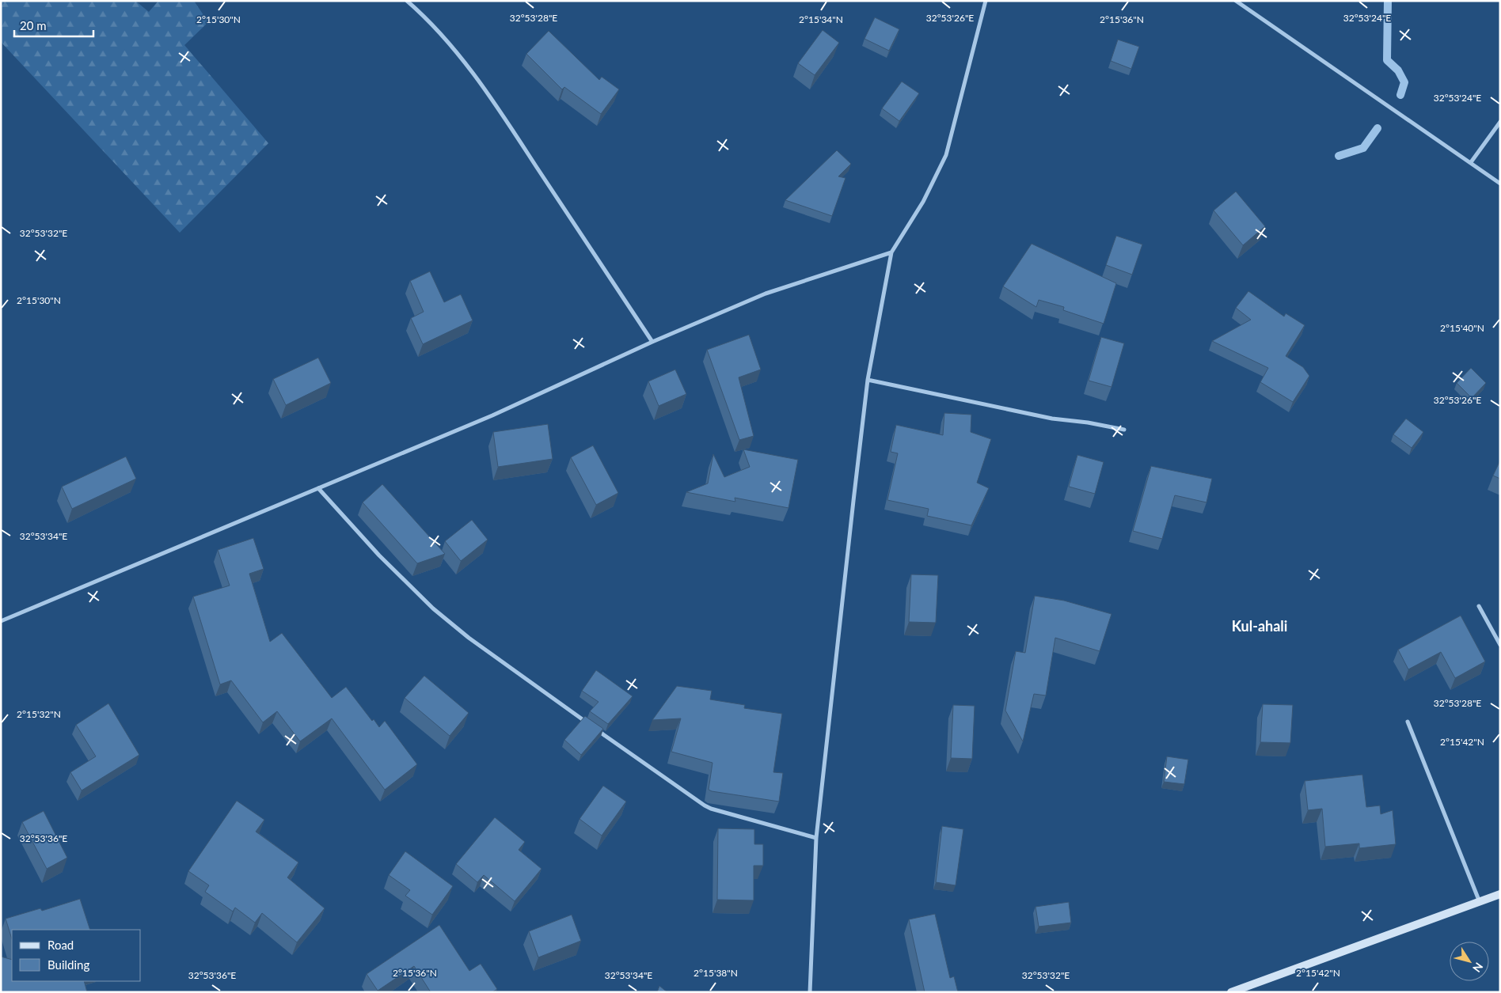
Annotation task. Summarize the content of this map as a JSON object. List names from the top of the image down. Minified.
{"districts":["Kul-ahali"],"legend":["Road","Building"],"scale_bar":"20 m","north":"bottom right","coordinates":["32°53'28\"E","32°53'24\"E","32°53'26\"E","2°15'36\"N","2°15'30\"N","2°15'34\"N","32°53'32\"E","2°15'40\"N","32°53'34\"E","2°15'32\"N","2°15'42\"N","32°53'36\"E","2°15'38\"N"]}
